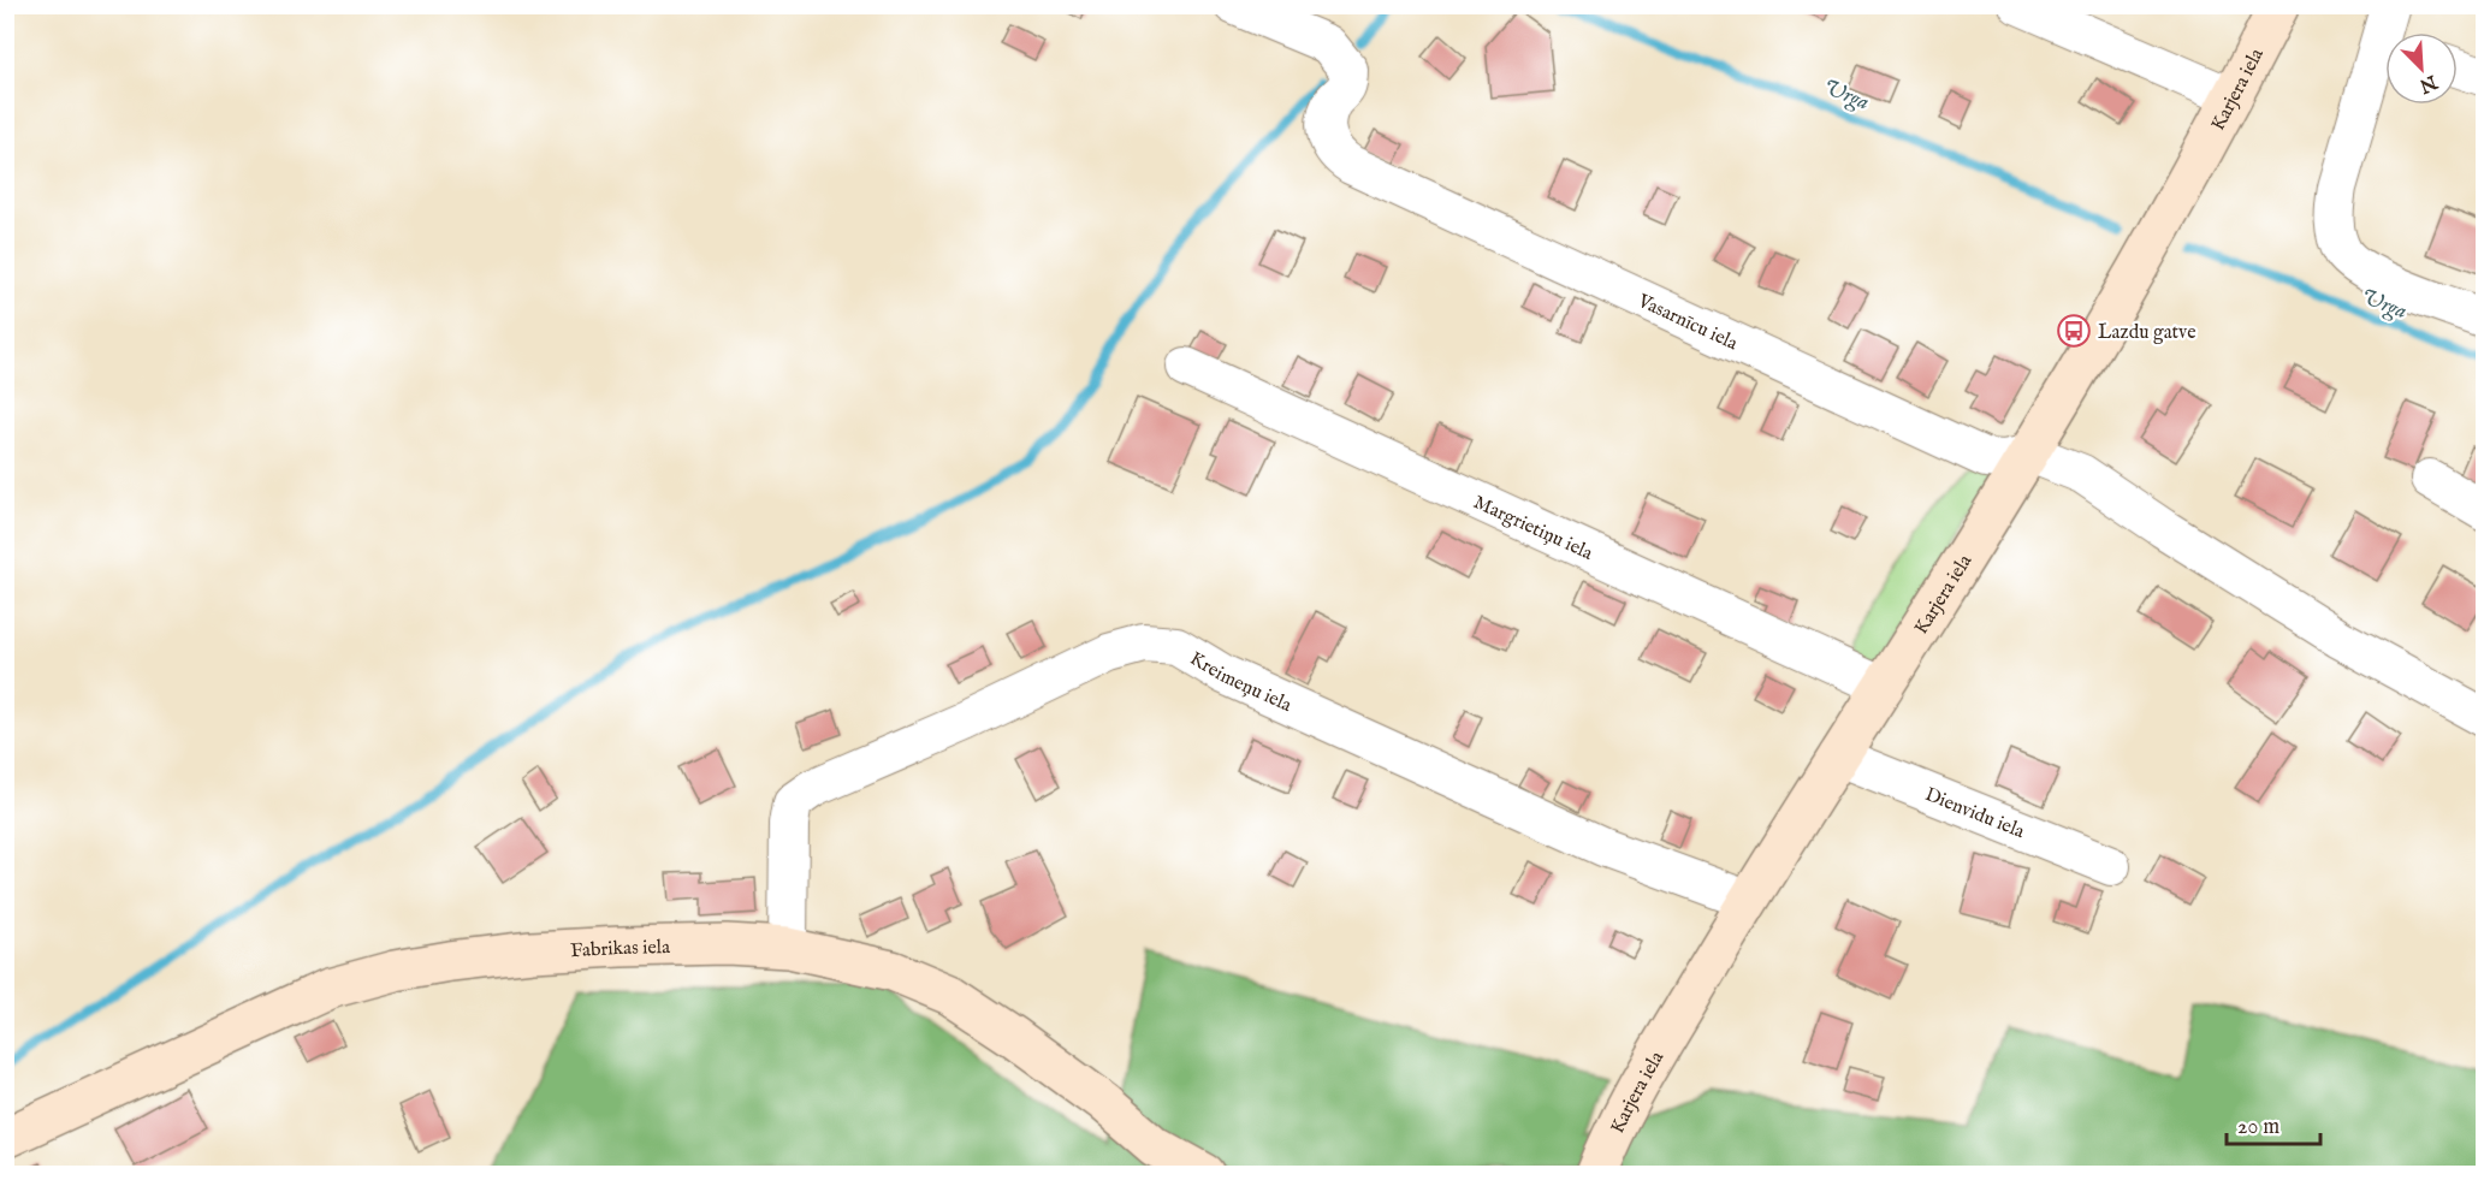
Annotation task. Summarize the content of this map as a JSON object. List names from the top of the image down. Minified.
{"streets":{"street":["Karjera iela","Vasarnīcu iela","Margrietiņu iela","Kreimeņu iela","Dienvidu iela","Fabrikas iela"]},"crossings":[["Karjera iela","Vasarnīcu iela"],["Karjera iela","Margrietiņu iela"],["Karjera iela","Kreimeņu iela"],["Karjera iela","Dienvidu iela"],["Kreimeņu iela","Fabrikas iela"]],"water":["Urga"],"places":{"bus stop":["Lazdu gatve"]},"scale_bar":"20 m","north":"bottom right"}
